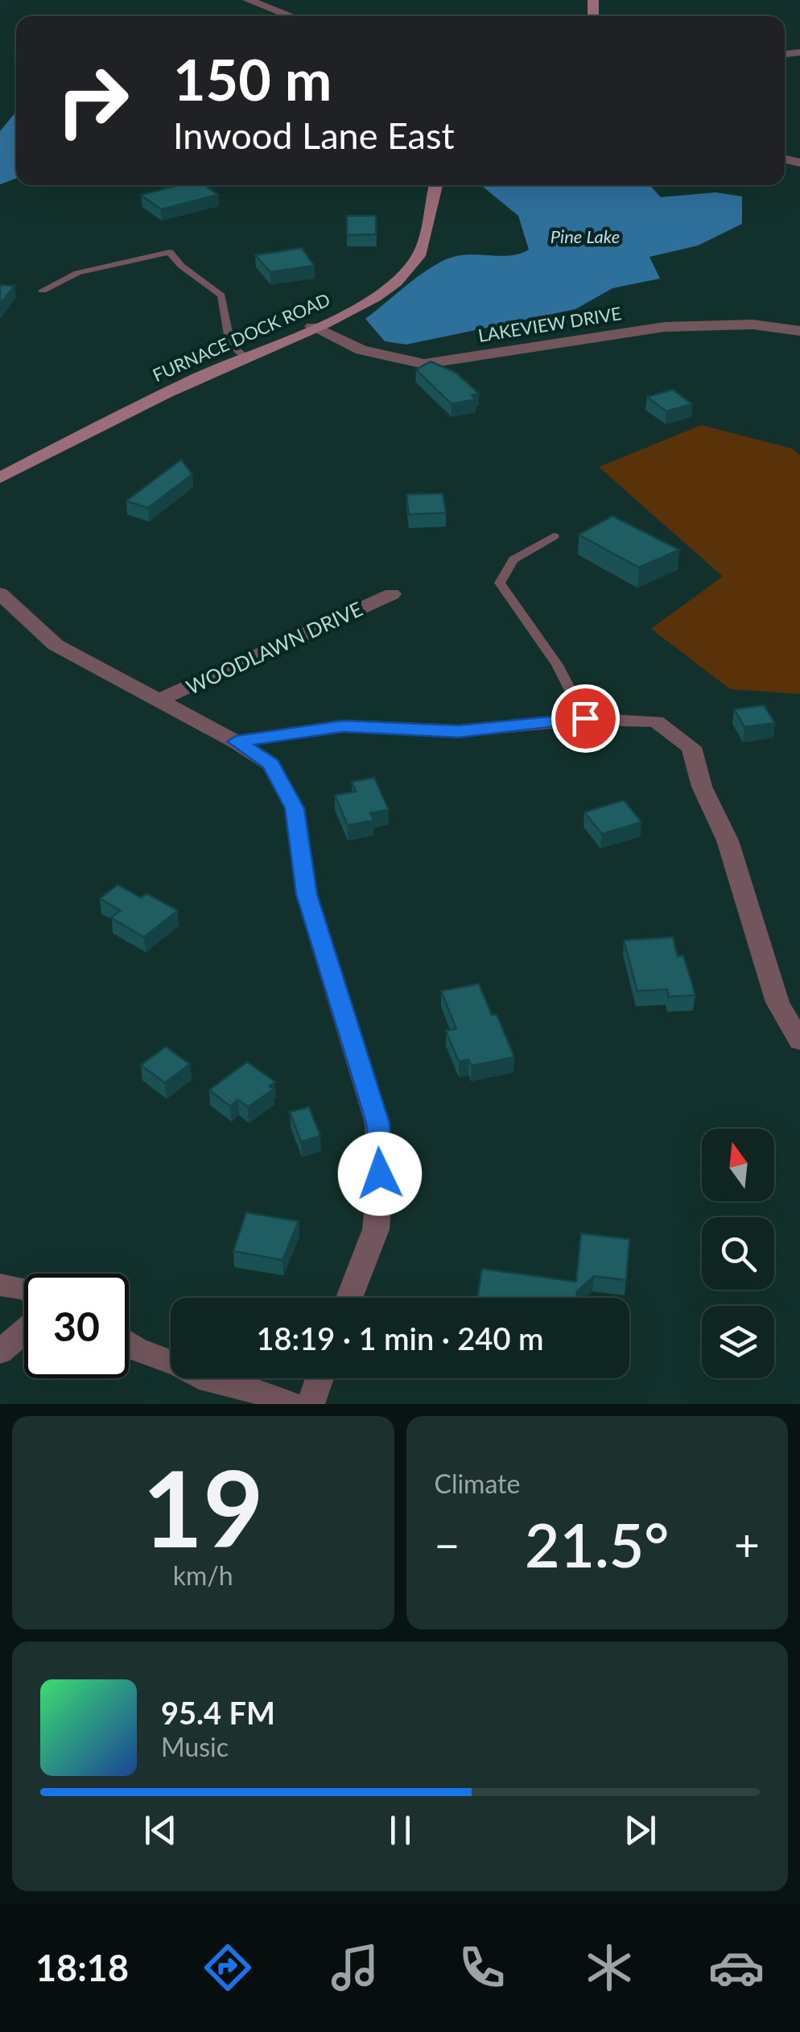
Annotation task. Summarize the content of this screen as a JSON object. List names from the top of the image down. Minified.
{"streets":{"street":["LAKEVIEW DRIVE","FURNACE DOCK ROAD","WOODLAWN DRIVE"]},"crossings":[["LAKEVIEW DRIVE","FURNACE DOCK ROAD"]],"water":["Pine Lake"],"north":"top","page":{"turn":["150 m","Inwood Lane East"],"limit":"30","trip":"18:19 · 1 min · 240 m","tile":[["19","km/h"],"Climate"],"heat":["−","21.5°","+"],"song":["95.4 FM","Music"],"tabs":"18:18"}}
